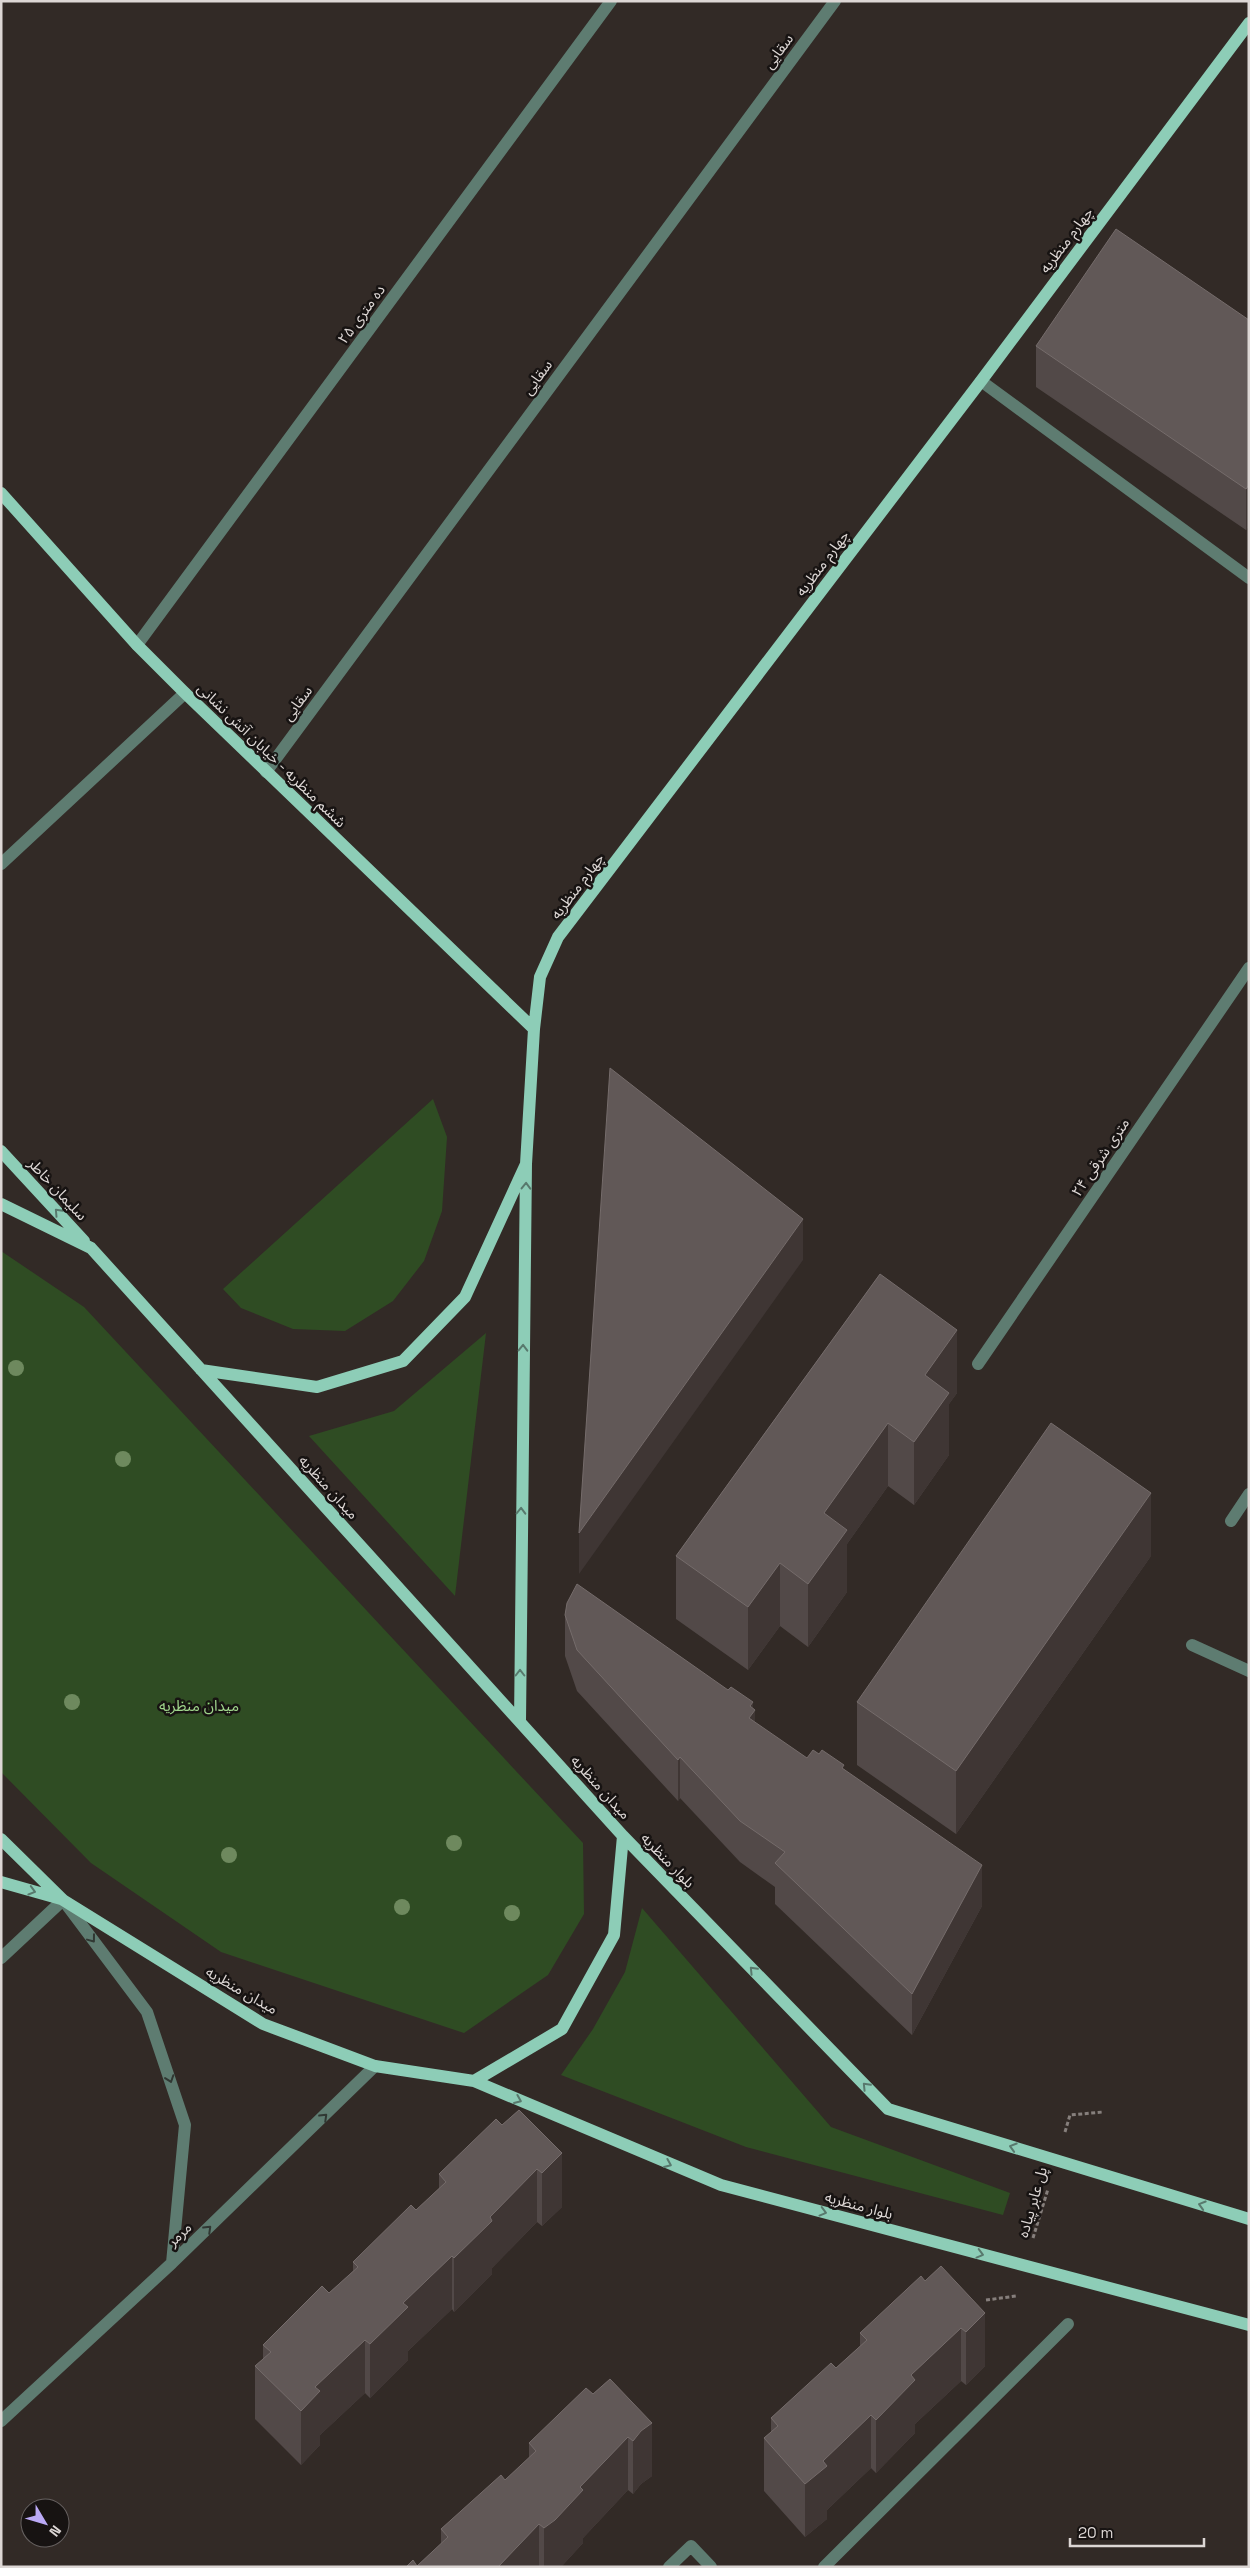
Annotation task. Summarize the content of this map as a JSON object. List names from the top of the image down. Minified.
{"streets":{"main road":["چهارم منظریه","ششم منظریه - خیابان آتش نشانی","سلیمان خاطر","ميدان منظریه","بلوار منظریه"],"street":["سقایی","ده متری ۲۵","۲۴ متری شرقی","مرمر"],"path":["پل عابر پیاده"]},"crossings":[["سقایی","ششم منظریه - خیابان آتش نشانی"],["چهارم منظریه","ششم منظریه - خیابان آتش نشانی"],["چهارم منظریه","ميدان منظریه"],["ده متری ۲۵","ششم منظریه - خیابان آتش نشانی"],["سلیمان خاطر","ميدان منظریه"],["ميدان منظریه","بلوار منظریه"],["ميدان منظریه","مرمر"]],"one_way":["سلیمان خاطر","مرمر"],"parks":["میدان منظریه"],"scale_bar":"20 m","north":"bottom right"}
